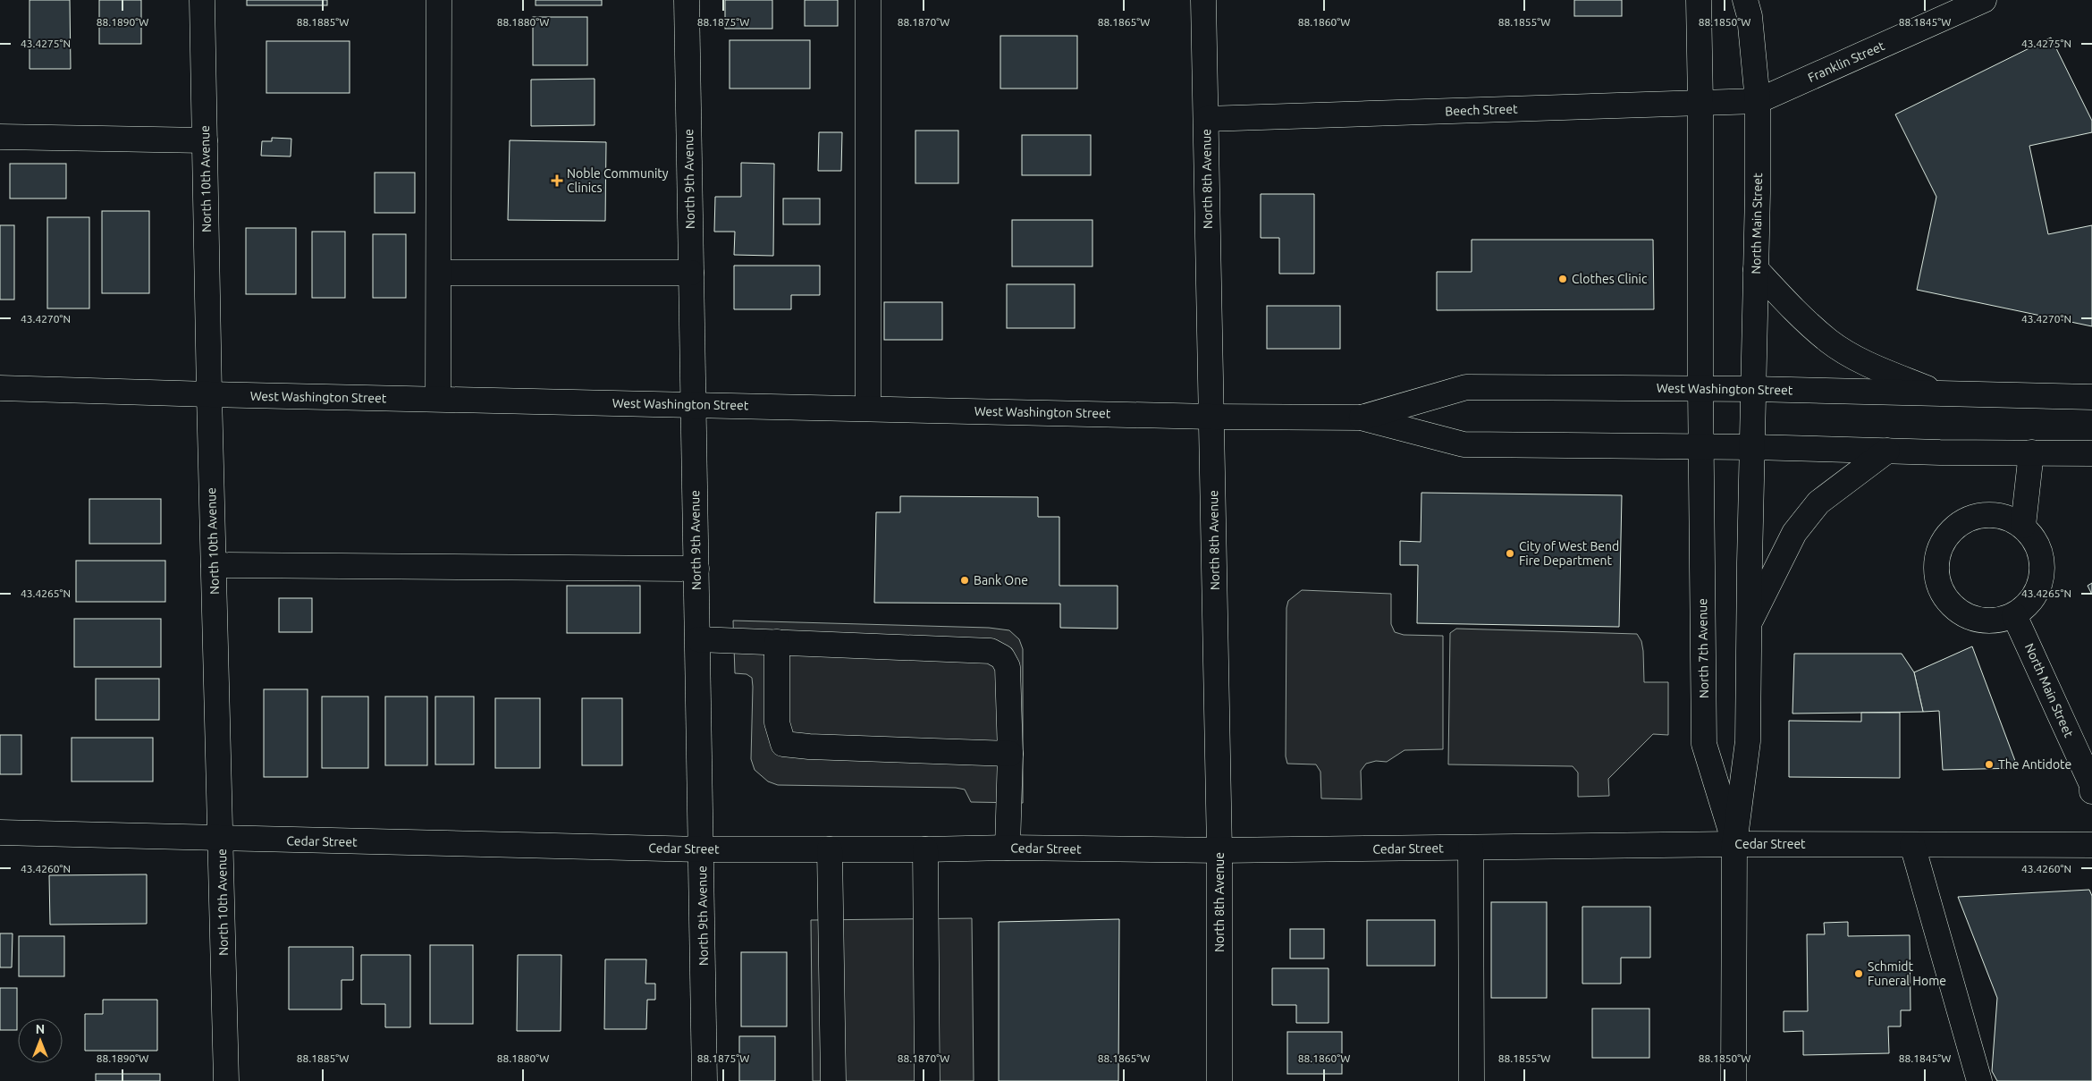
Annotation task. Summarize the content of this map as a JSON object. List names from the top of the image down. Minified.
{"streets":{"street":["Franklin Street","Beech Street","North 10th Avenue","North 9th Avenue","North 8th Avenue","North Main Street","West Washington Street","North 7th Avenue","Cedar Street"]},"crossings":[["Franklin Street","Beech Street"],["Franklin Street","North Main Street"],["Beech Street","North 8th Avenue"],["Beech Street","North Main Street"],["North 10th Avenue","West Washington Street"],["North 10th Avenue","Cedar Street"],["North 9th Avenue","West Washington Street"],["North 9th Avenue","Cedar Street"],["North 8th Avenue","West Washington Street"],["North 8th Avenue","Cedar Street"],["North Main Street","West Washington Street"],["North Main Street","North 7th Avenue"],["West Washington Street","North 7th Avenue"],["North 7th Avenue","Cedar Street"]],"places":{"health":["Noble Community Clinics"],"other":["Clothes Clinic","City of West Bend Fire Department","Bank One","The Antidote","Schmidt Funeral Home"]},"north":"top","coordinates":["88.1890°W","88.1885°W","88.1880°W","88.1875°W","88.1870°W","88.1865°W","88.1860°W","88.1855°W","88.1850°W","88.1845°W","43.4275°N","43.4270°N","43.4265°N","43.4260°N"]}
